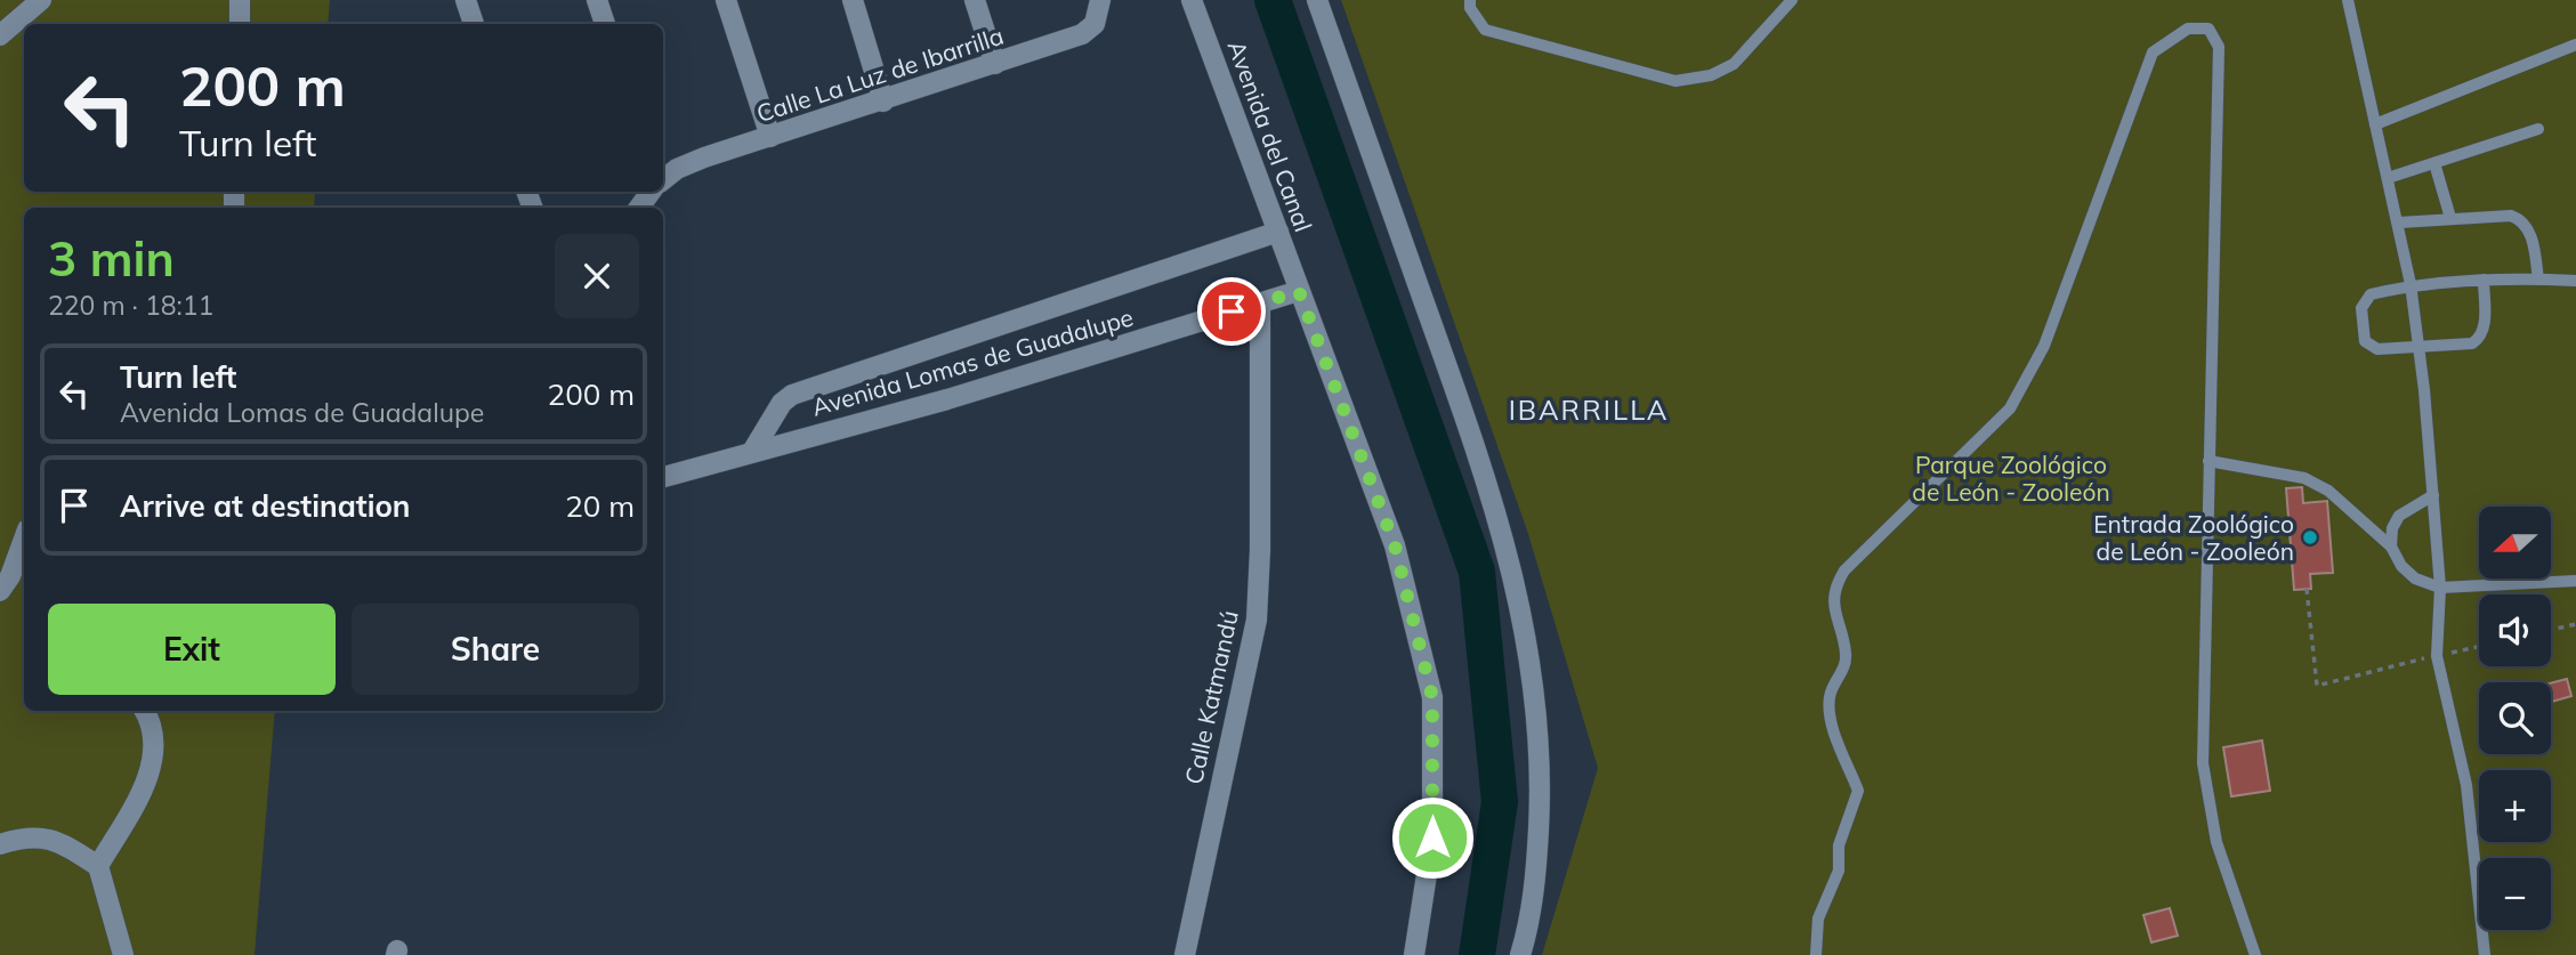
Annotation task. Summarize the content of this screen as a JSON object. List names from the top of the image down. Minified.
{"streets":{"street":["Calle La Luz de Ibarrilla","Avenida del Canal","Avenida Lomas de Guadalupe","Calle Katmandú"]},"crossings":[["Avenida del Canal","Avenida Lomas de Guadalupe"],["Avenida Lomas de Guadalupe","Calle Katmandú"]],"districts":["IBARRILLA"],"parks":["Parque Zoológico de León - Zooleón"],"places":["Entrada Zoológico de León - Zooleón"],"north":"left","page":{"turn":["200 m","Turn left"],"heading":["3 min","220 m · 18:11"],"list":[{"name":"Turn left","note":"Avenida Lomas de Guadalupe","value":"200 m"},{"name":"Arrive at destination","value":"20 m"}],"map_buttons":["+","−"],"buttons":["Exit","Share"]}}
